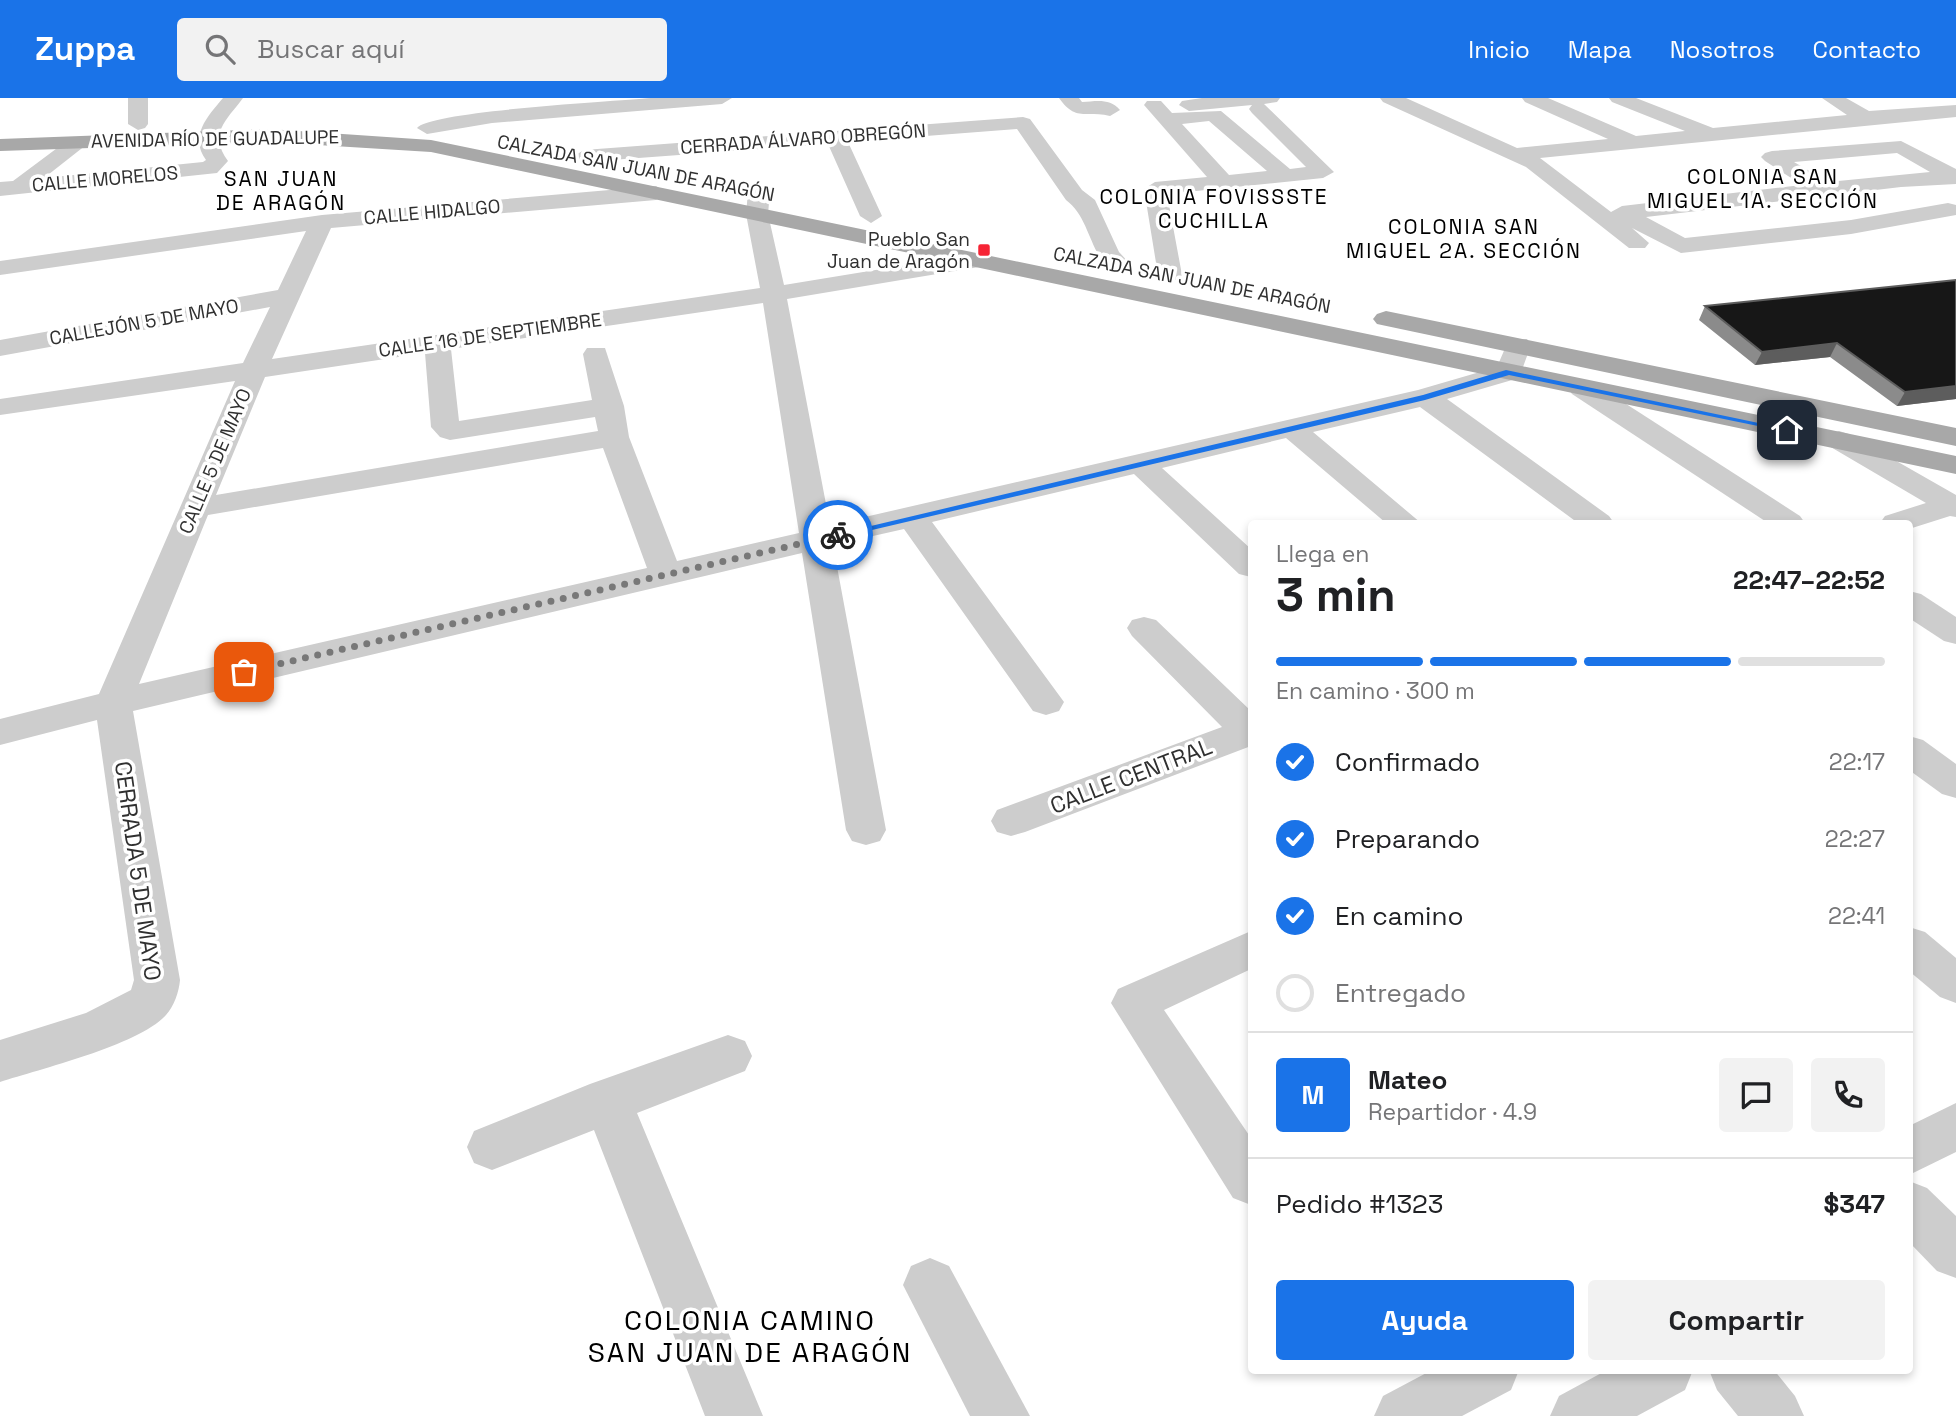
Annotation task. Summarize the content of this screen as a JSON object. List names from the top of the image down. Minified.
{"streets":{"main road":["AVENIDA RÍO DE GUADALUPE","CALZADA SAN JUAN DE ARAGÓN"],"street":["CERRADA ÁLVARO OBREGÓN","CALLE MORELOS","CALLE HIDALGO","CALLEJÓN 5 DE MAYO","CALLE 16 DE SEPTIEMBRE","CALLE 5 DE MAYO","CALLE CENTRAL","CERRADA 5 DE MAYO"]},"crossings":[["AVENIDA RÍO DE GUADALUPE","CALZADA SAN JUAN DE ARAGÓN"],["AVENIDA RÍO DE GUADALUPE","CALLE MORELOS"],["CERRADA ÁLVARO OBREGÓN","CALZADA SAN JUAN DE ARAGÓN"],["CALZADA SAN JUAN DE ARAGÓN","CALLE HIDALGO"],["CALZADA SAN JUAN DE ARAGÓN","CALLE 16 DE SEPTIEMBRE"],["CALLE HIDALGO","CALLE 5 DE MAYO"],["CALLEJÓN 5 DE MAYO","CALLE 5 DE MAYO"],["CALLE 16 DE SEPTIEMBRE","CALLE 5 DE MAYO"],["CALLE 5 DE MAYO","CERRADA 5 DE MAYO"]],"districts":["COLONIA SAN MIGUEL 1A. SECCIÓN","SAN JUAN DE ARAGÓN","COLONIA FOVISSSTE CUCHILLA","COLONIA SAN MIGUEL 2A. SECCIÓN","COLONIA CAMINO SAN JUAN DE ARAGÓN"],"places":{"transit":["Pueblo San Juan de Aragón"]},"page":{"header":"Zuppa","search":"Buscar aquí","nav":["Inicio","Mapa","Nosotros","Contacto"],"heading":["3 min","Llega en","22:47–22:52"],"panel":["Mateo","Repartidor · 4.9","Pedido #1323","$347"],"bar":"En camino · 300 m","list":[["Confirmado","22:17"],["Preparando","22:27"],["En camino","22:41"],"Entregado"],"round":"M","buttons":["Ayuda","Compartir"]}}
